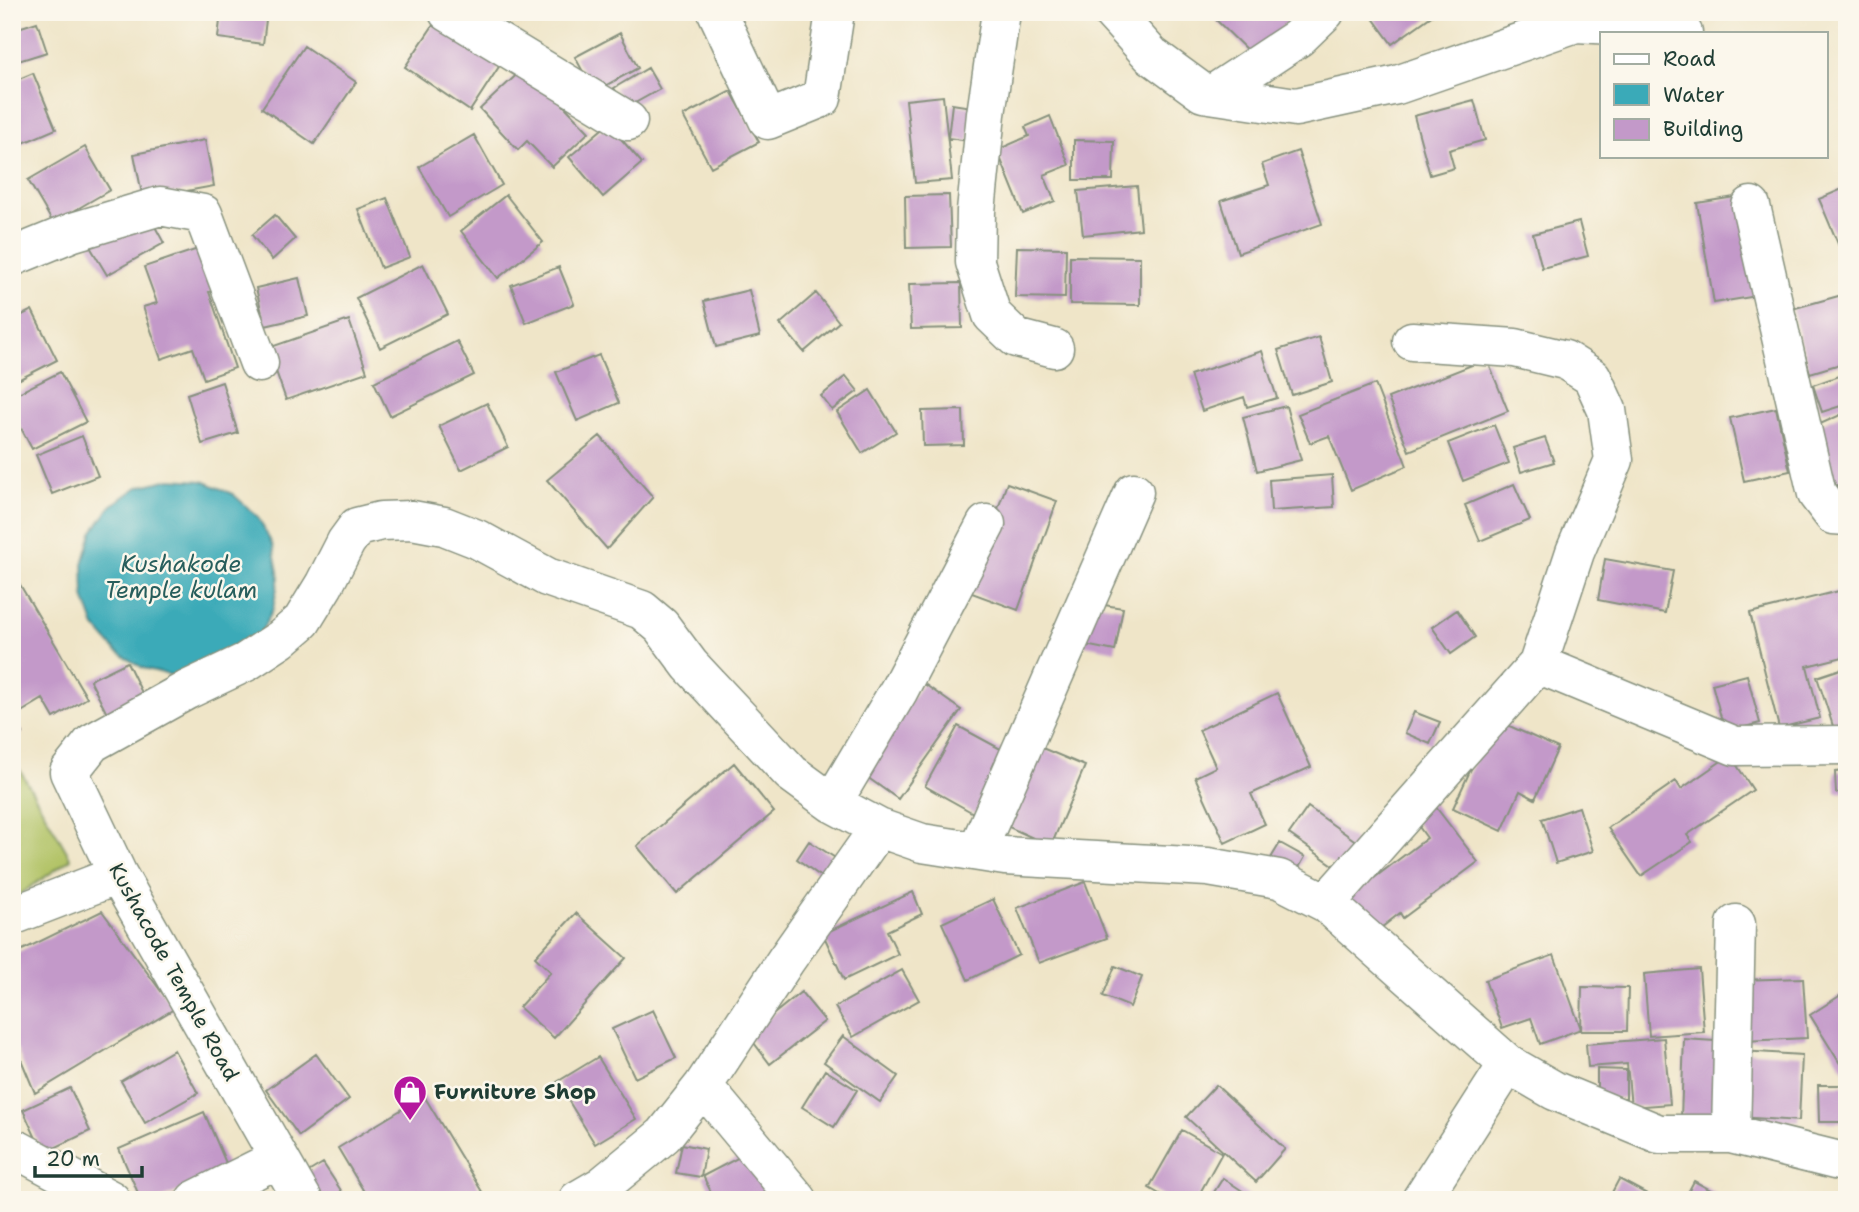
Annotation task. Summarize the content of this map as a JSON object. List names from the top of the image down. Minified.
{"streets":{"street":["Kushacode Temple Road"]},"water":["Kushakode Temple kulam"],"places":{"shop":["Furniture Shop"]},"legend":["Road","Water","Building"],"scale_bar":"20 m"}
